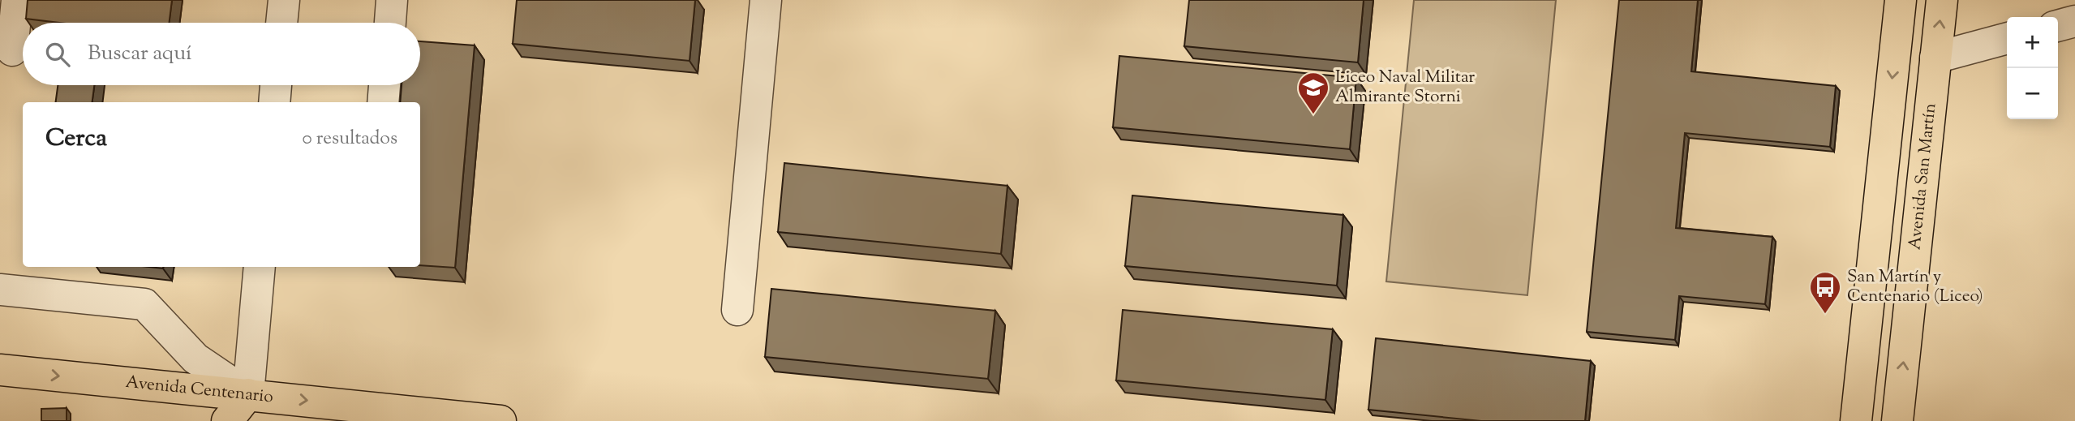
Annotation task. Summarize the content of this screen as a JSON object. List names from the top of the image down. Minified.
{"streets":{"main road":["Avenida San Martín","Avenida Centenario"]},"one_way":["Avenida Centenario"],"places":{"school or university":["Liceo Naval Militar Almirante Storni"],"bus stop":["San Martín y Centenario (Liceo)"]},"page":{"map_buttons":["+","−"],"search":"Buscar aquí","heading":["Cerca","0 resultados"]}}
